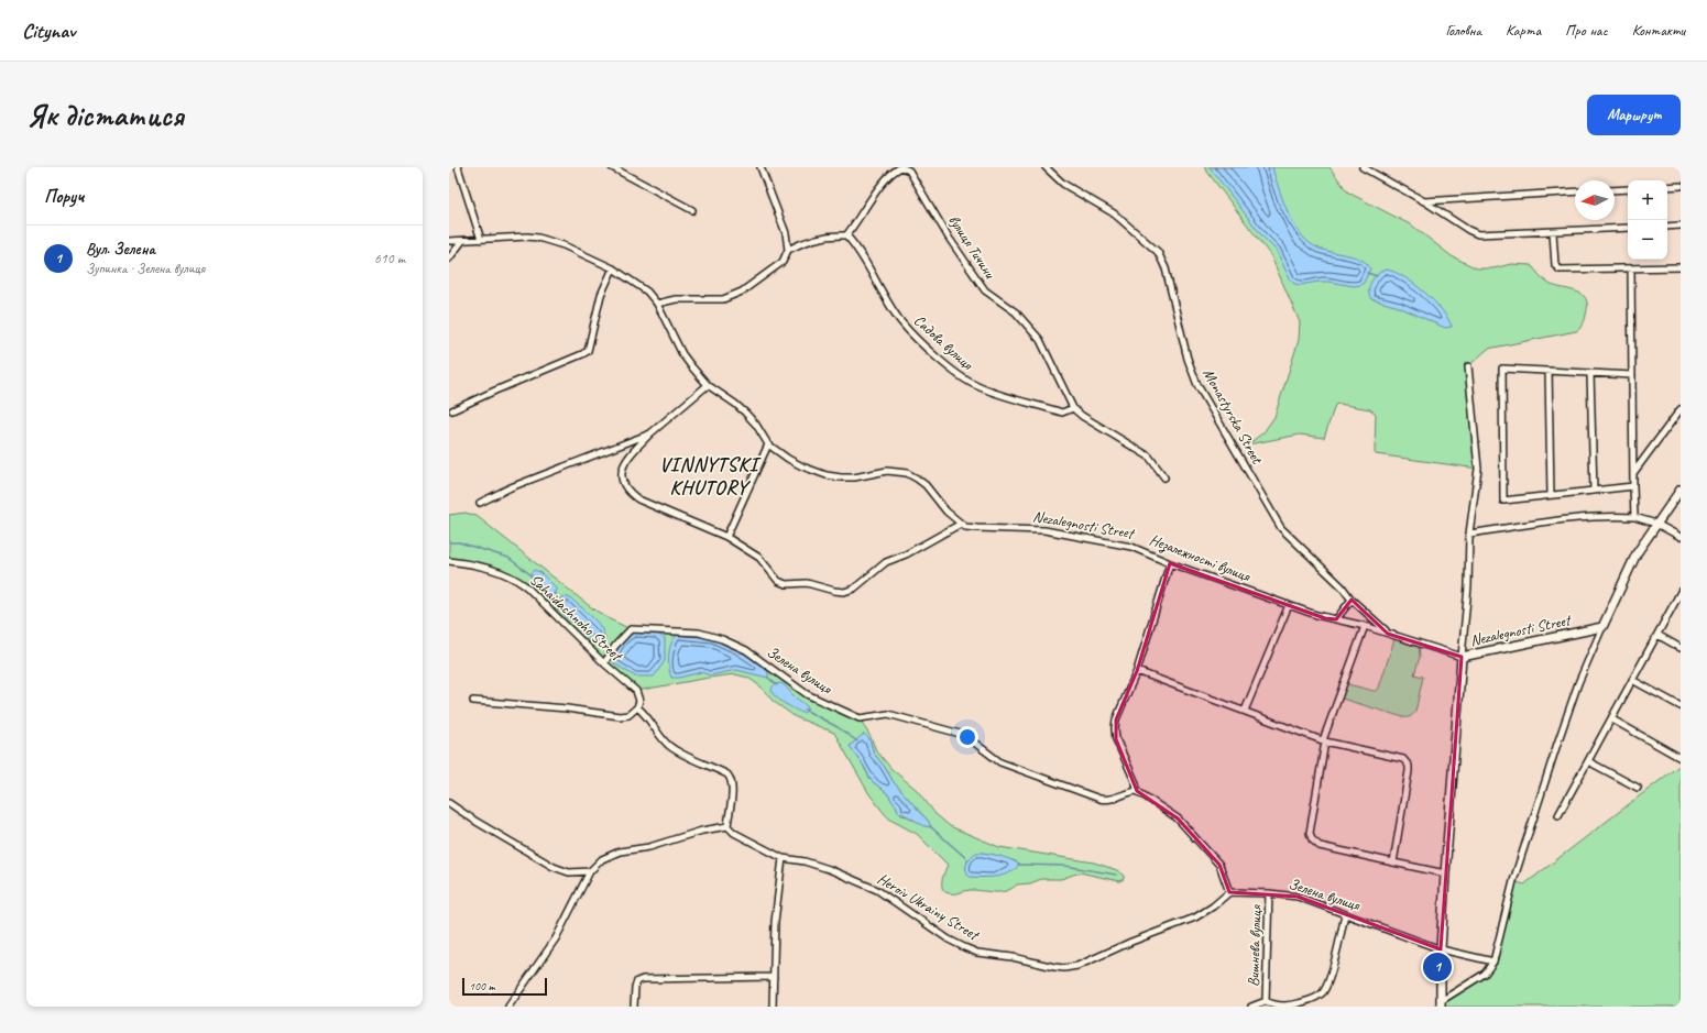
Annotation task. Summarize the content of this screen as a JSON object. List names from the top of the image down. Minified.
{"streets":{"street":["вулиця Тичини","Садова вулиця","Monastyrska Street","Незалежності вулиця","Sahaidachnoho Street","Зелена вулиця","Heroiv Ukrainy Street","Вишнева вулиця"]},"crossings":[["вулиця Тичини","Садова вулиця"],["Monastyrska Street","Незалежності вулиця"],["Sahaidachnoho Street","Зелена вулиця"],["Sahaidachnoho Street","Heroiv Ukrainy Street"],["Зелена вулиця","Heroiv Ukrainy Street"],["Зелена вулиця","Вишнева вулиця"]],"districts":["VINNYTSKI KHUTORY"],"scale_bar":"100 m","north":"left","page":{"header":"Citynav","nav":["Головна","Карта","Про нас","Контакти"],"buttons":"Маршрут","title":"Як дістатися","heading":"Поруч","map_buttons":["+","−"],"list":[{"mark":"1","name":"Вул. Зелена","note":"Зупинка · Зелена вулиця","value":"610 m"}],"pins":"1","scale":"100 m"}}
